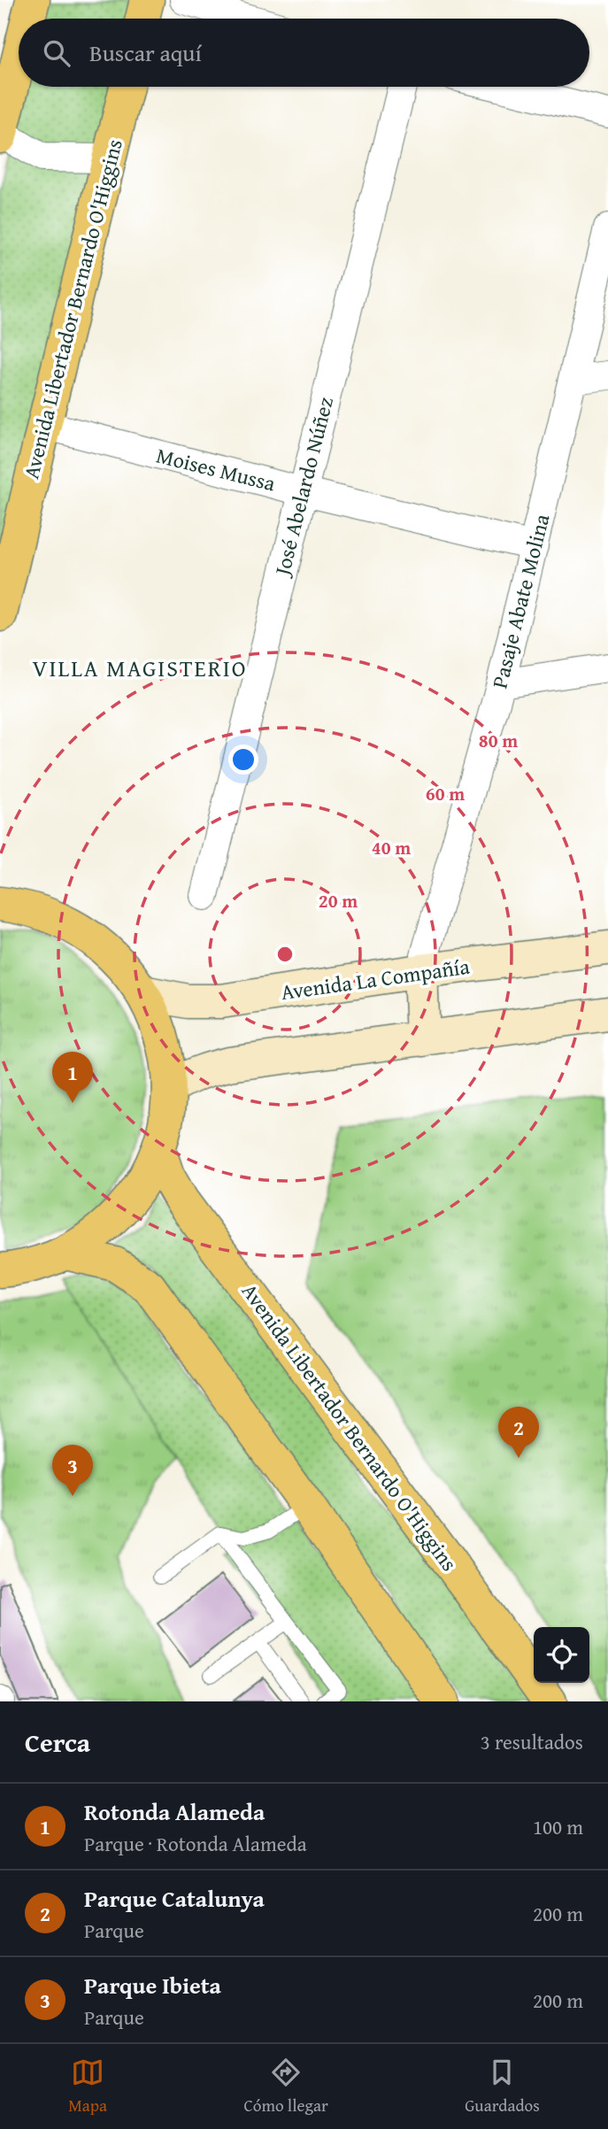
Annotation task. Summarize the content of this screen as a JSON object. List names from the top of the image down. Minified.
{"streets":{"main road":["Avenida Libertador Bernardo O'Higgins","Avenida La Compañía"],"street":["Moises Mussa","José Abelardo Núñez","Pasaje Abate Molina"]},"crossings":[["Avenida Libertador Bernardo O'Higgins","Moises Mussa"],["Moises Mussa","José Abelardo Núñez"],["Moises Mussa","Pasaje Abate Molina"],["Pasaje Abate Molina","Avenida La Compañía"]],"districts":["VILLA MAGISTERIO"],"page":{"search":"Buscar aquí","pins":["1","2","3"],"heading":["Cerca","3 resultados"],"list":[{"mark":"1","name":"Rotonda Alameda","note":"Parque · Rotonda Alameda","value":"100 m"},{"mark":"2","name":"Parque Catalunya","note":"Parque","value":"200 m"},{"mark":"3","name":"Parque Ibieta","note":"Parque","value":"200 m"}],"nav":["Mapa","Cómo llegar","Guardados"]},"rings":["80 m","60 m","40 m","20 m"]}
